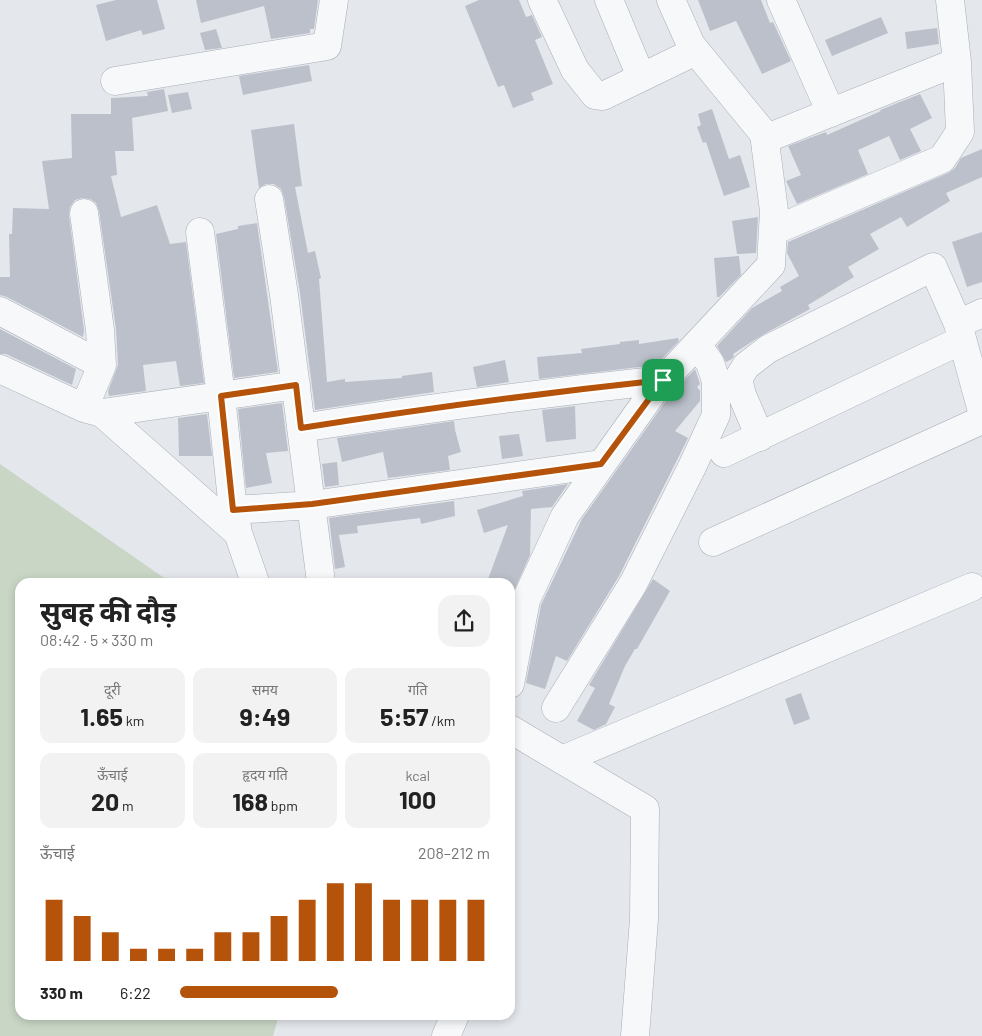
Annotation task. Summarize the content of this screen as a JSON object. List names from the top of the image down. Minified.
{"page":{"heading":["सुबह की दौड़","08:42 · 5 × 330 m"],"stats":[["दूरी","1.65 km"],["समय","9:49"],["गति","5:57 /km"],["ऊँचाई","20 m"],["हृदय गति","168 bpm"],["kcal","100"]],"chart":["ऊँचाई","208–212 m"],"list":[{"name":"330 m","note":"6:22"}]}}
